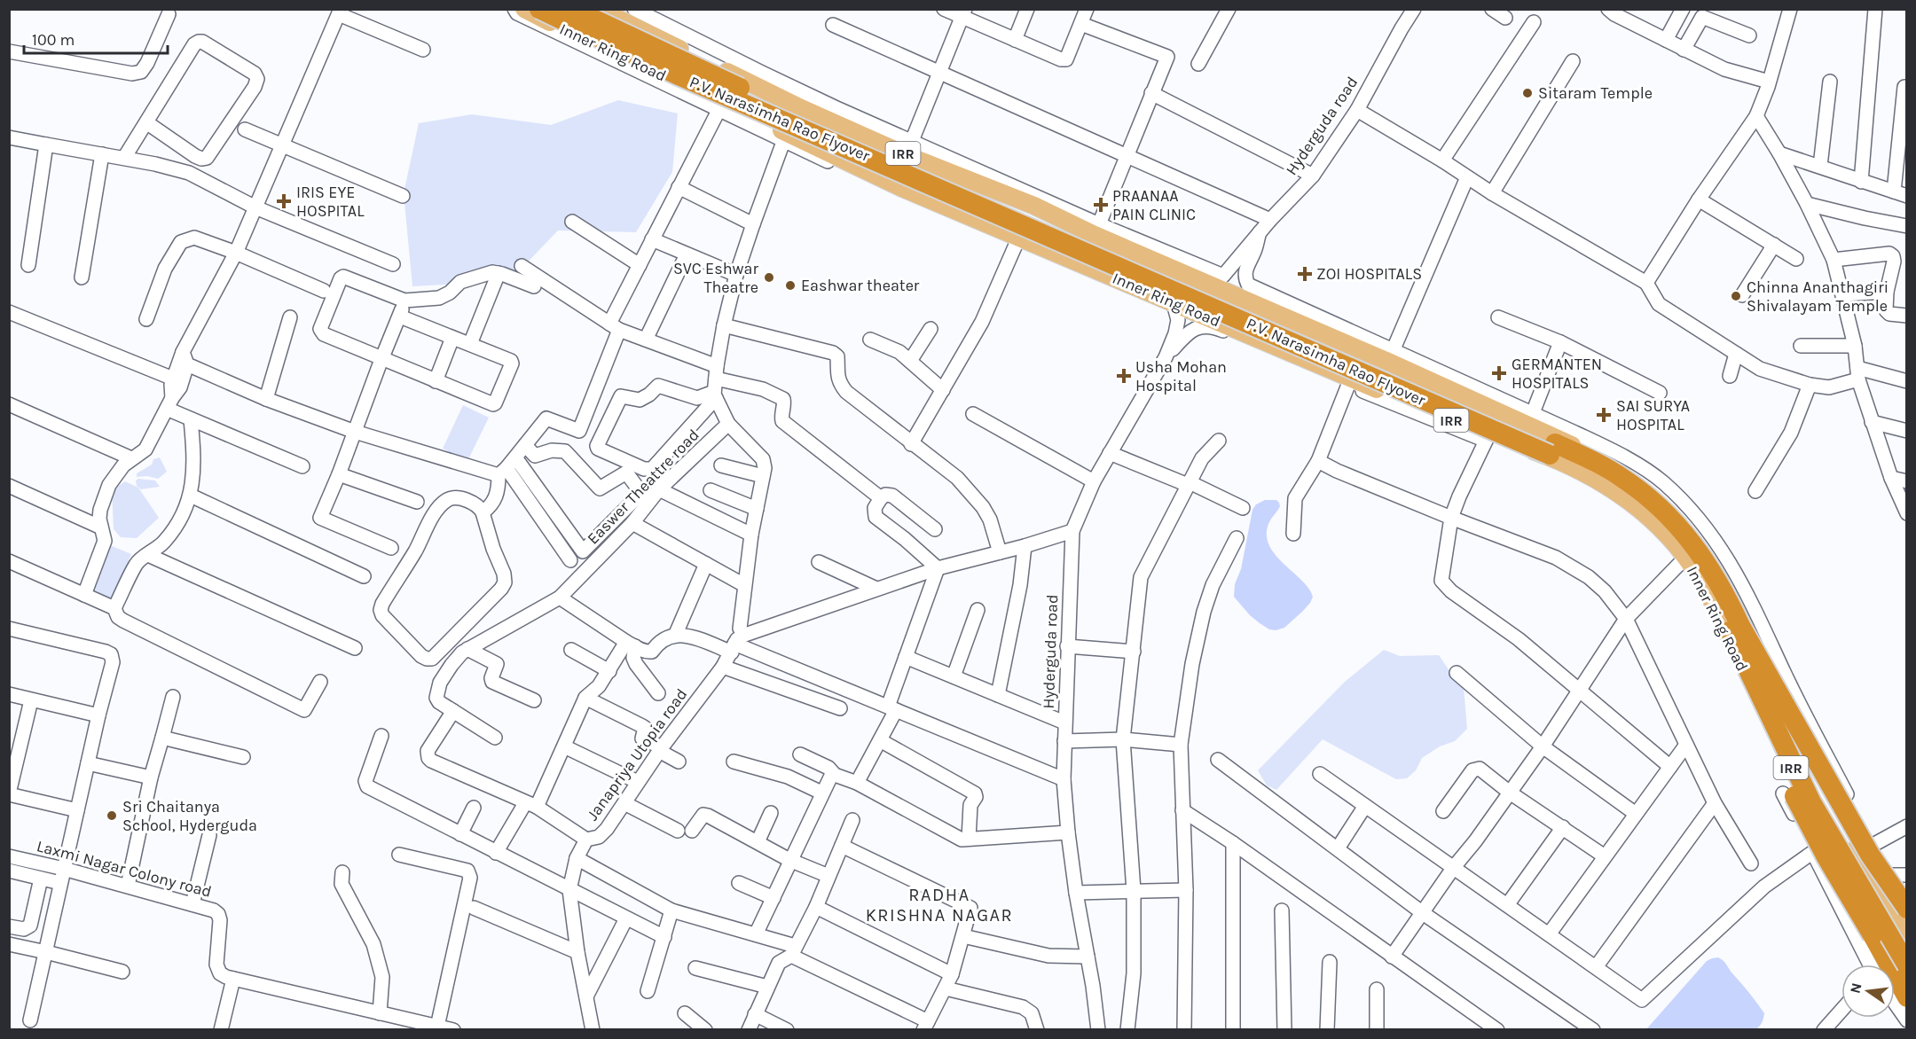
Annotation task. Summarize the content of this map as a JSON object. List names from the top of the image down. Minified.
{"streets":{"highway":["P.V. Narasimha Rao Flyover"],"main road":["Inner Ring Road","IRR"],"street":["Hyderguda road","Easwer Theattre road","Janapriya Utopia road","Laxmi Nagar Colony road"]},"crossings":[["Inner Ring Road","P.V. Narasimha Rao Flyover"],["Inner Ring Road","Hyderguda road"]],"districts":["RADHA KRISHNA NAGAR"],"places":{"other":["Sitaram Temple","SVC Eshwar Theatre","Eashwar theater","Chinna Ananthagiri Shivalayam Temple","Sri Chaitanya School, Hyderguda"],"health":["IRIS EYE HOSPITAL","PRAANAA PAIN CLINIC","ZOI HOSPITALS","GERMANTEN HOSPITALS","Usha Mohan Hospital","SAI SURYA HOSPITAL"]},"scale_bar":"100 m","north":"left"}
